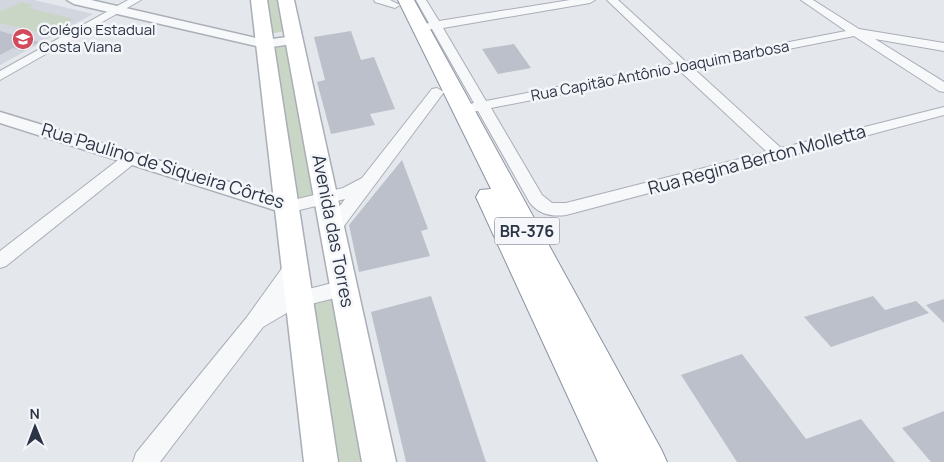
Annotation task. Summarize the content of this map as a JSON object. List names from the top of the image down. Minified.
{"streets":{"highway":["BR-376"],"main road":["Avenida das Torres"],"street":["Rua Capitão Antônio Joaquim Barbosa","Rua Regina Berton Molletta","Rua Paulino de Siqueira Côrtes"]},"crossings":[["Rua Capitão Antônio Joaquim Barbosa","Rua Regina Berton Molletta"],["Rua Capitão Antônio Joaquim Barbosa","BR-376"],["Rua Regina Berton Molletta","BR-376"],["Rua Paulino de Siqueira Côrtes","Avenida das Torres"]],"places":{"school or university":["Colégio Estadual Costa Viana"]},"north":"top"}
